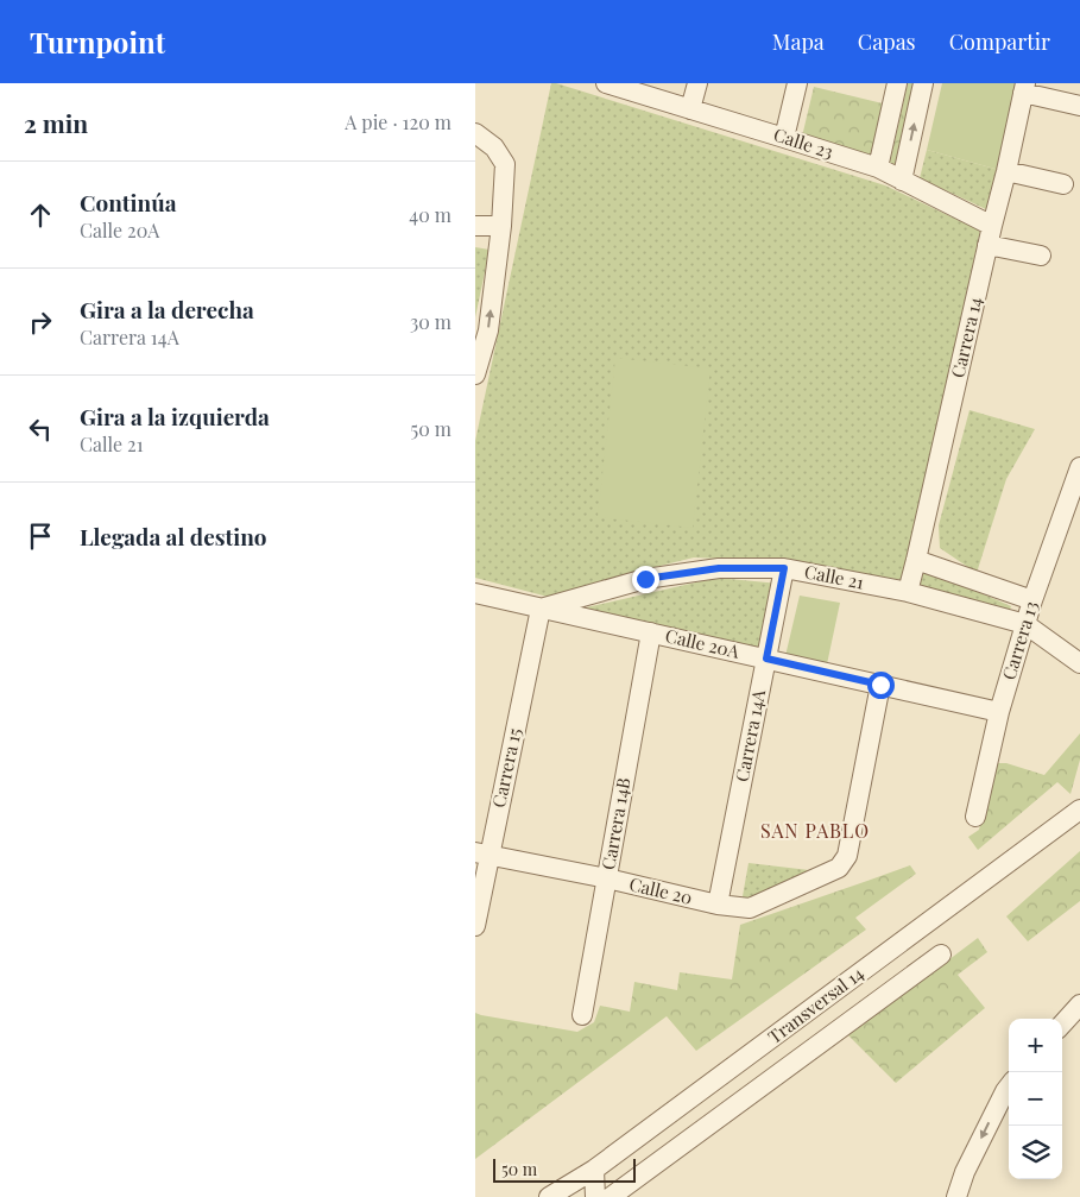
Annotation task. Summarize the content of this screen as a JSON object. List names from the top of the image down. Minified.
{"streets":{"street":["Calle 23","Carrera 14","Calle 21","Carrera 13","Calle 20A","Carrera 14A","Carrera 15","Carrera 14B","Calle 20","Transversal 14"]},"crossings":[["Calle 23","Carrera 14"],["Carrera 14","Calle 21"],["Calle 21","Carrera 13"],["Calle 21","Calle 20A"],["Calle 21","Carrera 14A"],["Calle 21","Carrera 15"],["Carrera 13","Calle 20A"],["Calle 20A","Carrera 14A"],["Calle 20A","Carrera 15"],["Calle 20A","Carrera 14B"],["Calle 20A","Calle 20"],["Carrera 14A","Calle 20"],["Carrera 15","Calle 20"],["Carrera 14B","Calle 20"]],"districts":["SAN PABLO"],"scale_bar":"50 m","page":{"header":"Turnpoint","nav":["Mapa","Capas","Compartir"],"heading":["2 min","A pie · 120 m"],"list":[["Continúa","Calle 20A","40 m"],["Gira a la derecha","Carrera 14A","30 m"],["Gira a la izquierda","Calle 21","50 m"],"Llegada al destino"],"map_buttons":["+","−"],"scale":"50 m"}}
